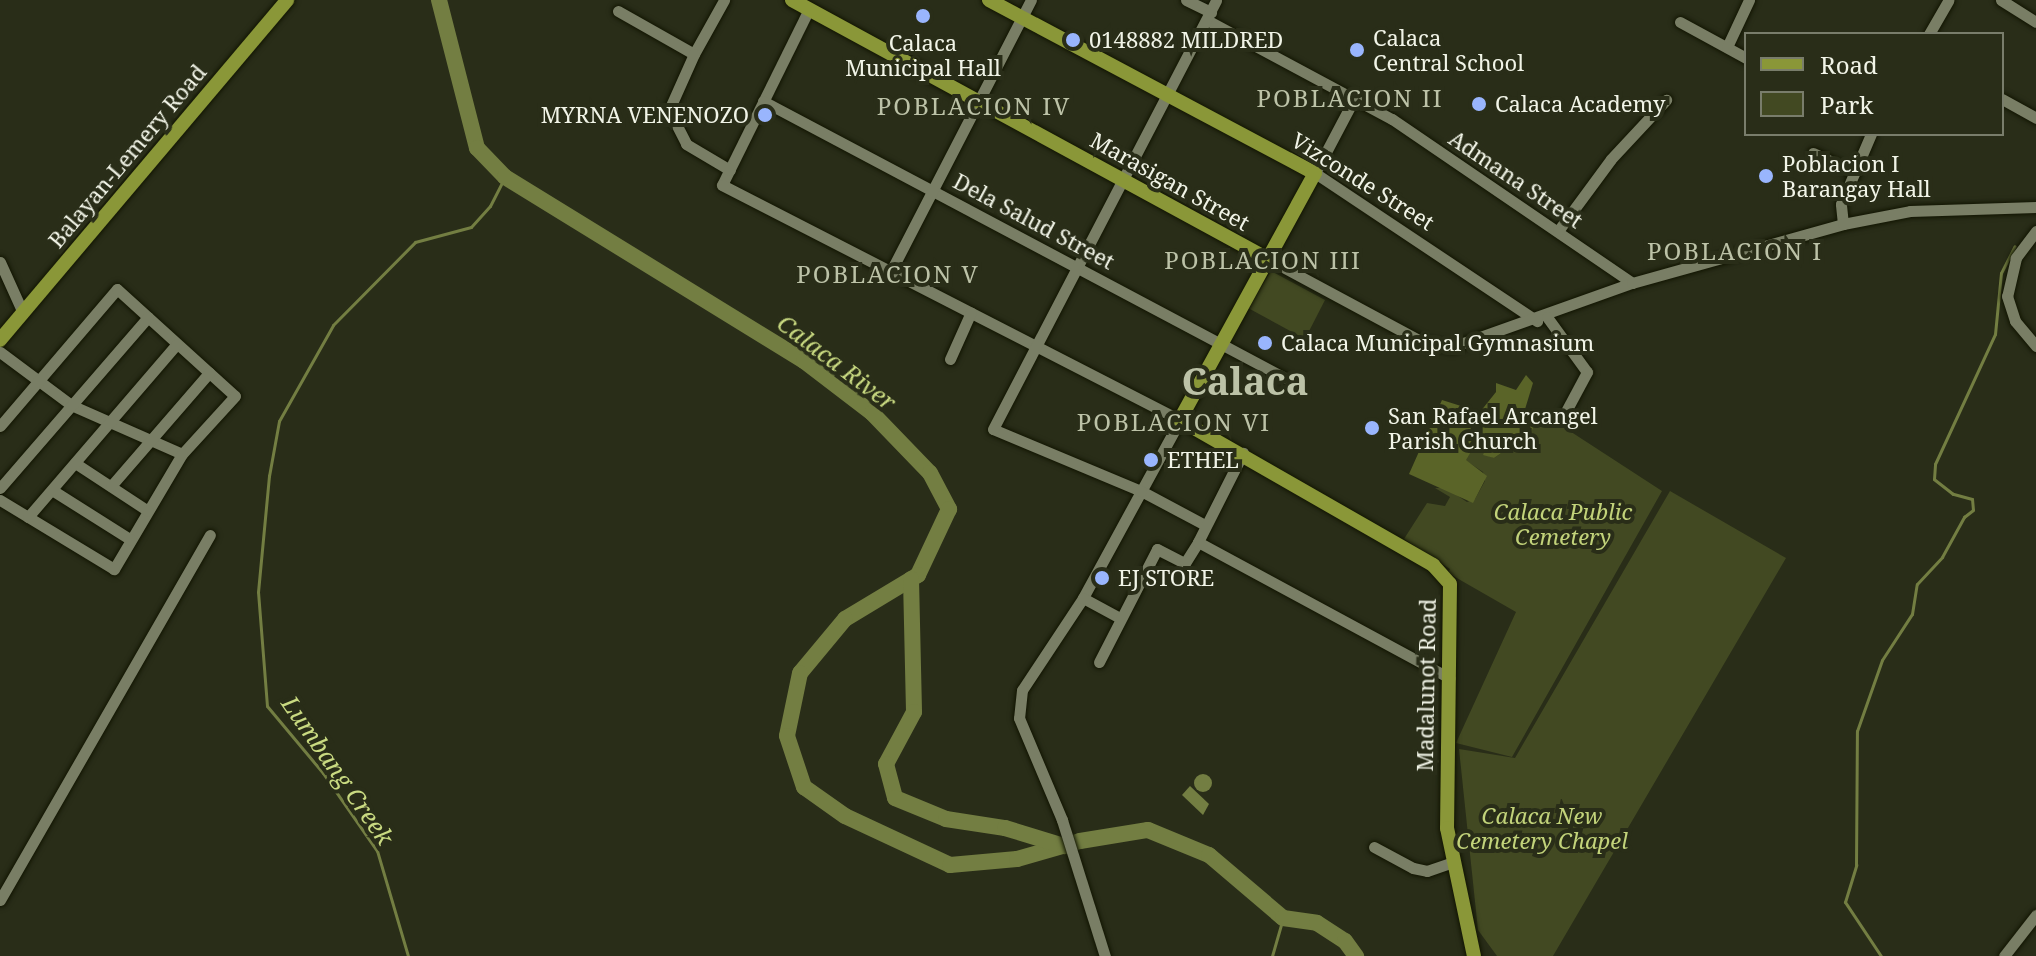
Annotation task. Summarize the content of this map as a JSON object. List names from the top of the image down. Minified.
{"streets":{"main road":["Balayan-Lemery Road","Marasigan Street","Vizconde Street","Madalunot Road"],"street":["Admana Street","Dela Salud Street"]},"crossings":[["Admana Street","Marasigan Street"],["Marasigan Street","Vizconde Street"]],"districts":["POBLACION II","POBLACION IV","POBLACION I","POBLACION III","POBLACION V","Calaca","POBLACION VI"],"water":["Calaca River","Lumbang Creek"],"parks":["Calaca Public Cemetery","Calaca New Cemetery Chapel"],"places":["Calaca Municipal Hall","0148882 MILDRED","Calaca Central School","Calaca Academy","MYRNA VENENOZO","Poblacion I Barangay Hall","Calaca Municipal Gymnasium","San Rafael Arcangel Parish Church","ETHEL","EJ STORE"],"legend":["Road","Park"]}
